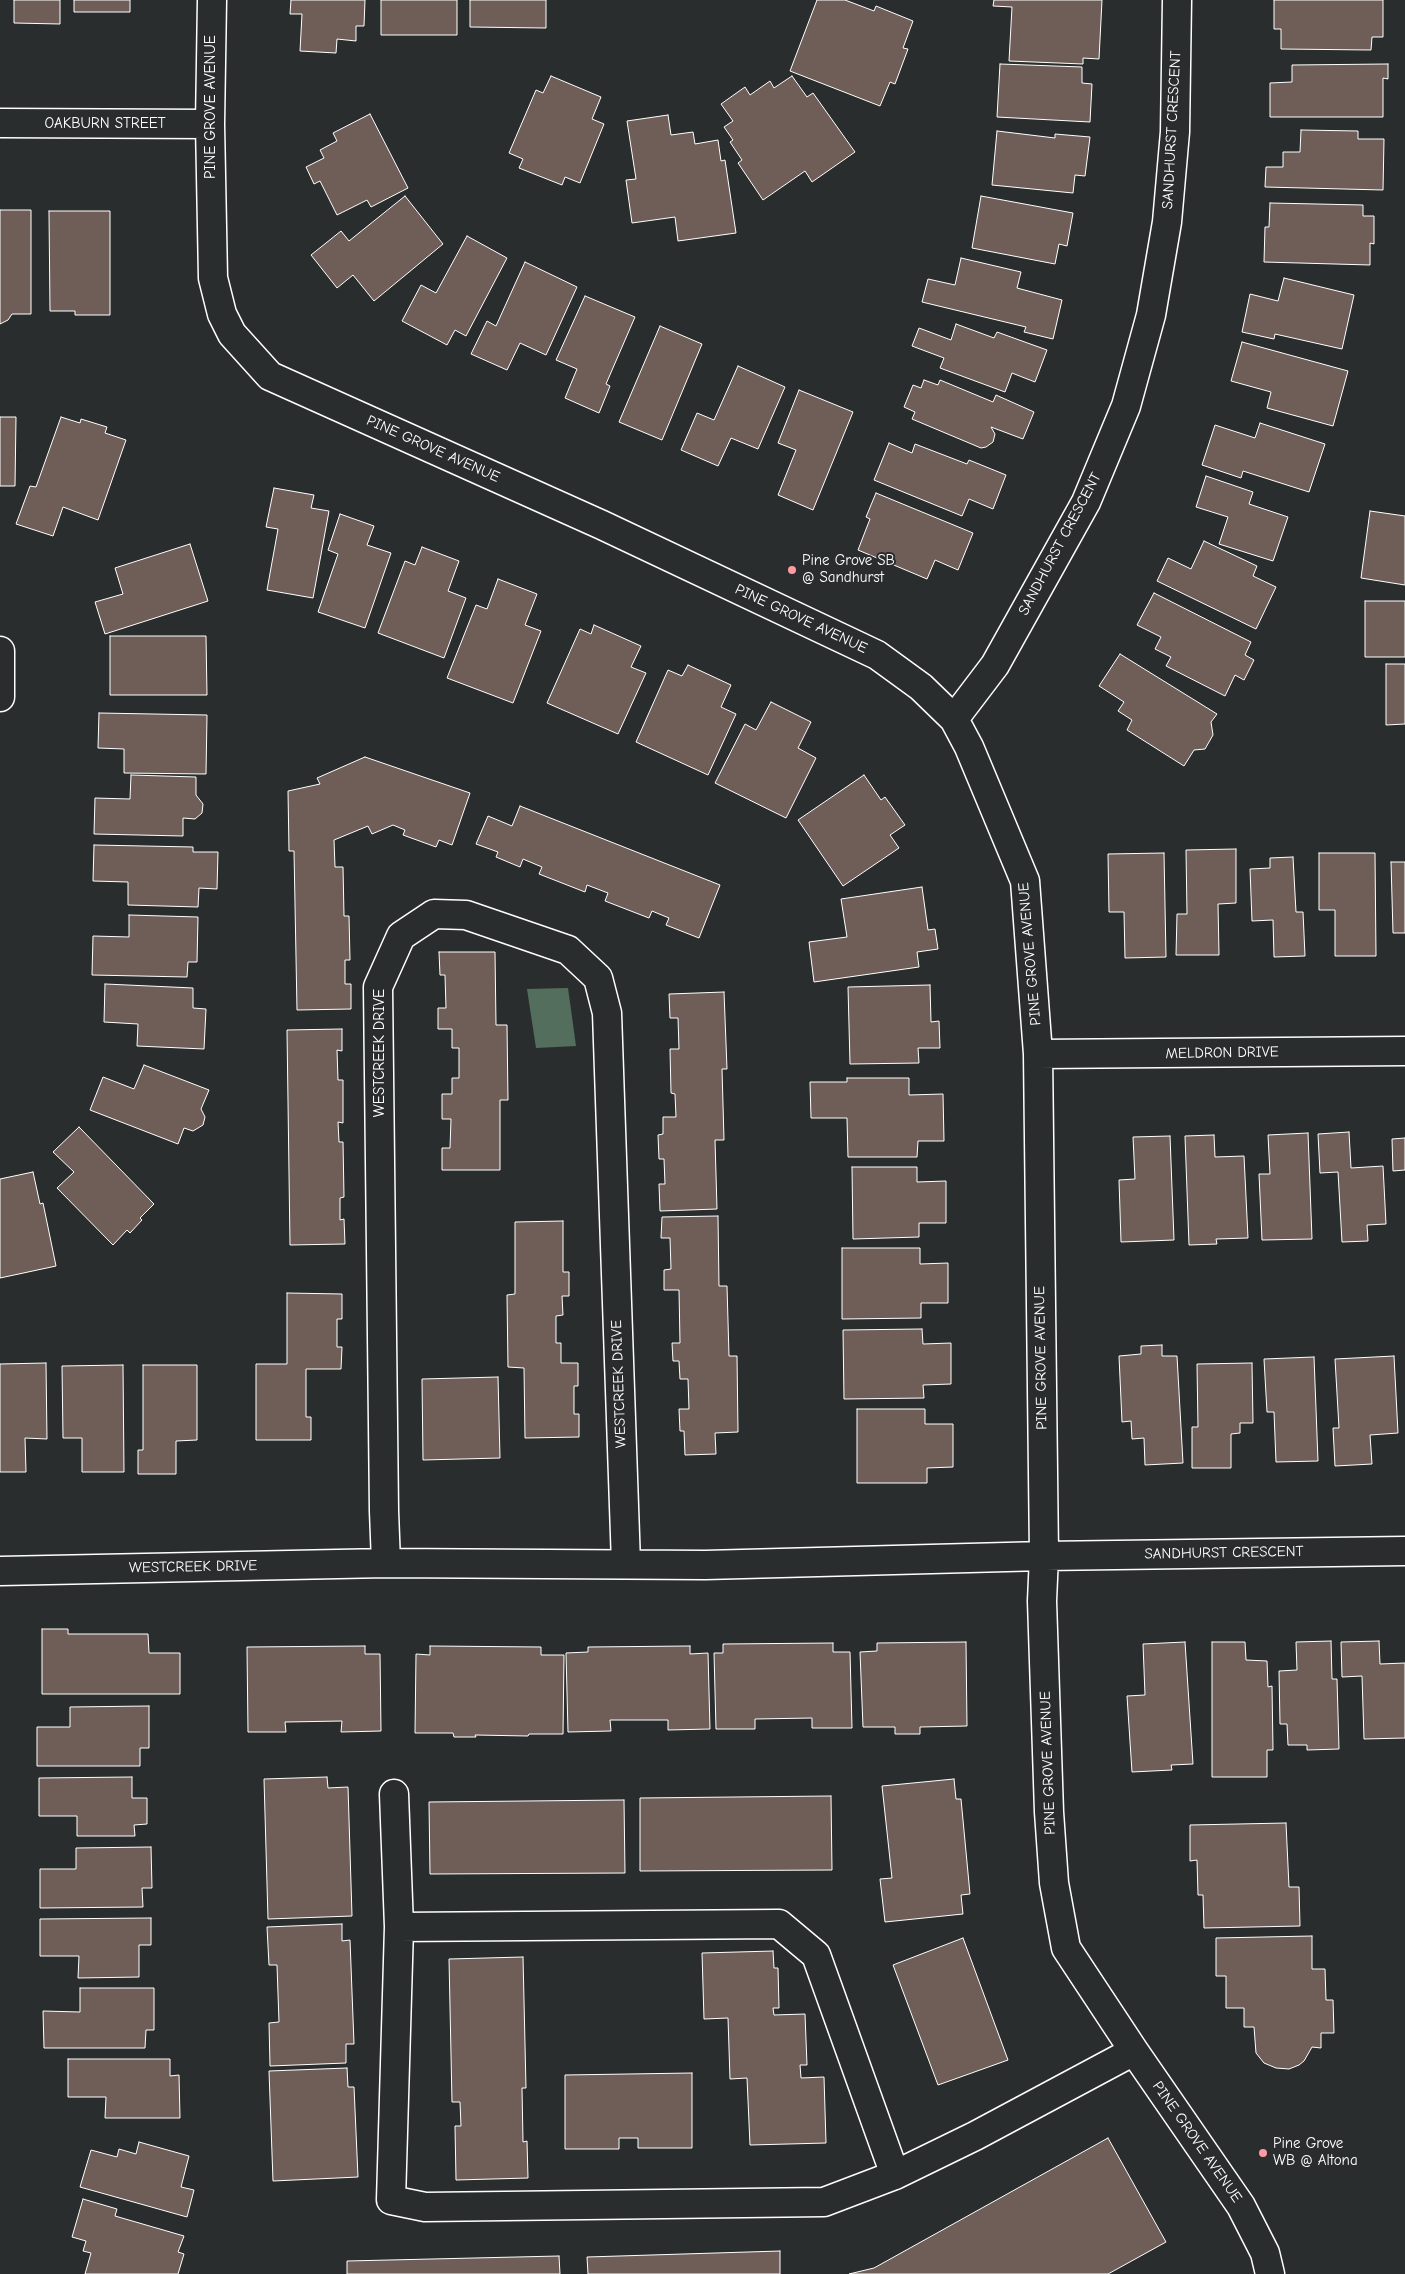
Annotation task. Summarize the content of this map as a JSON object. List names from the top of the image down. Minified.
{"streets":{"street":["PINE GROVE AVENUE","OAKBURN STREET","SANDHURST CRESCENT","WESTCREEK DRIVE","MELDRON DRIVE"]},"crossings":[["PINE GROVE AVENUE","OAKBURN STREET"],["PINE GROVE AVENUE","SANDHURST CRESCENT"],["PINE GROVE AVENUE","WESTCREEK DRIVE"],["PINE GROVE AVENUE","MELDRON DRIVE"],["SANDHURST CRESCENT","WESTCREEK DRIVE"]],"places":["Pine Grove SB @ Sandhurst","Pine Grove WB @ Altona"]}
